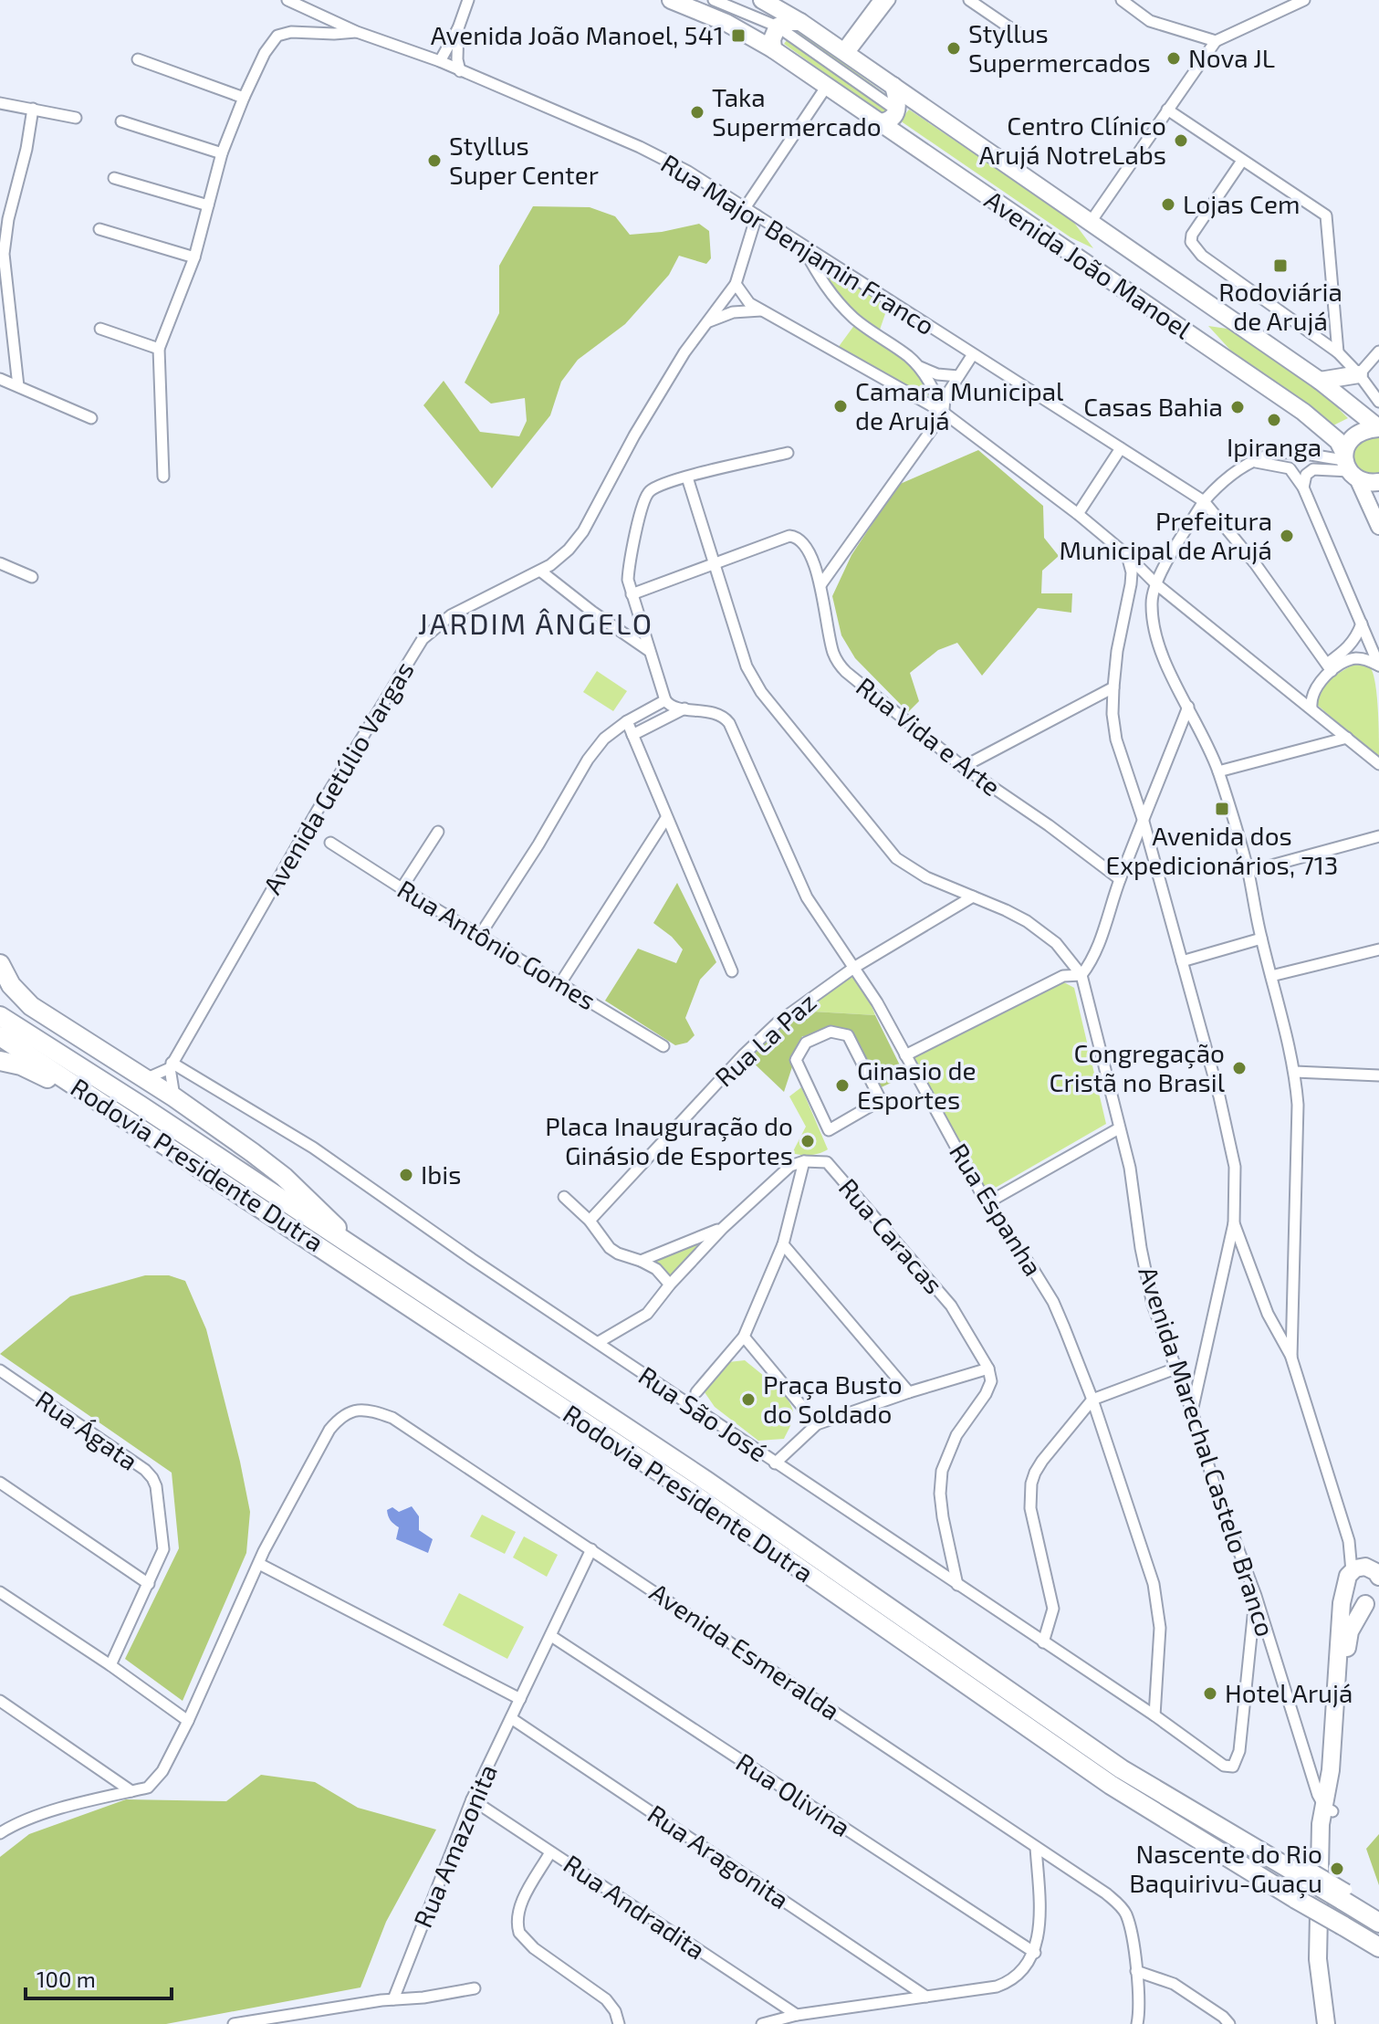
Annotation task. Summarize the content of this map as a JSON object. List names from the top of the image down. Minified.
{"streets":{"highway":["Rodovia Presidente Dutra"],"main road":["Avenida João Manoel"],"street":["Rua Major Benjamin Franco","Rua Vida e Arte","Avenida Getúlio Vargas","Rua Antônio Gomes","Rua La Paz","Rua Espanha","Rua Caracas","Rua São José","Rua Ágata","Avenida Marechal Castelo Branco","Avenida Esmeralda","Rua Olivina","Rua Amazonita","Rua Aragonita","Rua Andradita"]},"crossings":[["Rua Major Benjamin Franco","Avenida Getúlio Vargas"],["Avenida Getúlio Vargas","Rua São José"],["Rua La Paz","Rua Espanha"],["Rua Espanha","Rua São José"],["Rua São José","Avenida Marechal Castelo Branco"],["Avenida Esmeralda","Rua Amazonita"],["Rua Olivina","Rua Amazonita"],["Rua Amazonita","Rua Aragonita"],["Rua Amazonita","Rua Andradita"]],"districts":["JARDIM ÂNGELO"],"places":{"transit":["Avenida João Manoel, 541","Rodoviária de Arujá","Avenida dos Expedicionários, 713"],"other":["Styllus Supermercados","Nova JL","Taka Supermercado","Centro Clínico Arujá NotreLabs","Styllus Super Center","Lojas Cem","Camara Municipal de Arujá","Casas Bahia","Ipiranga","Prefeitura Municipal de Arujá","Congregação Cristã no Brasil","Ginasio de Esportes","Placa Inauguração do Ginásio de Esportes","Ibis","Praça Busto do Soldado","Hotel Arujá","Nascente do Rio Baquirivu-Guaçu"]},"scale_bar":"100 m"}
